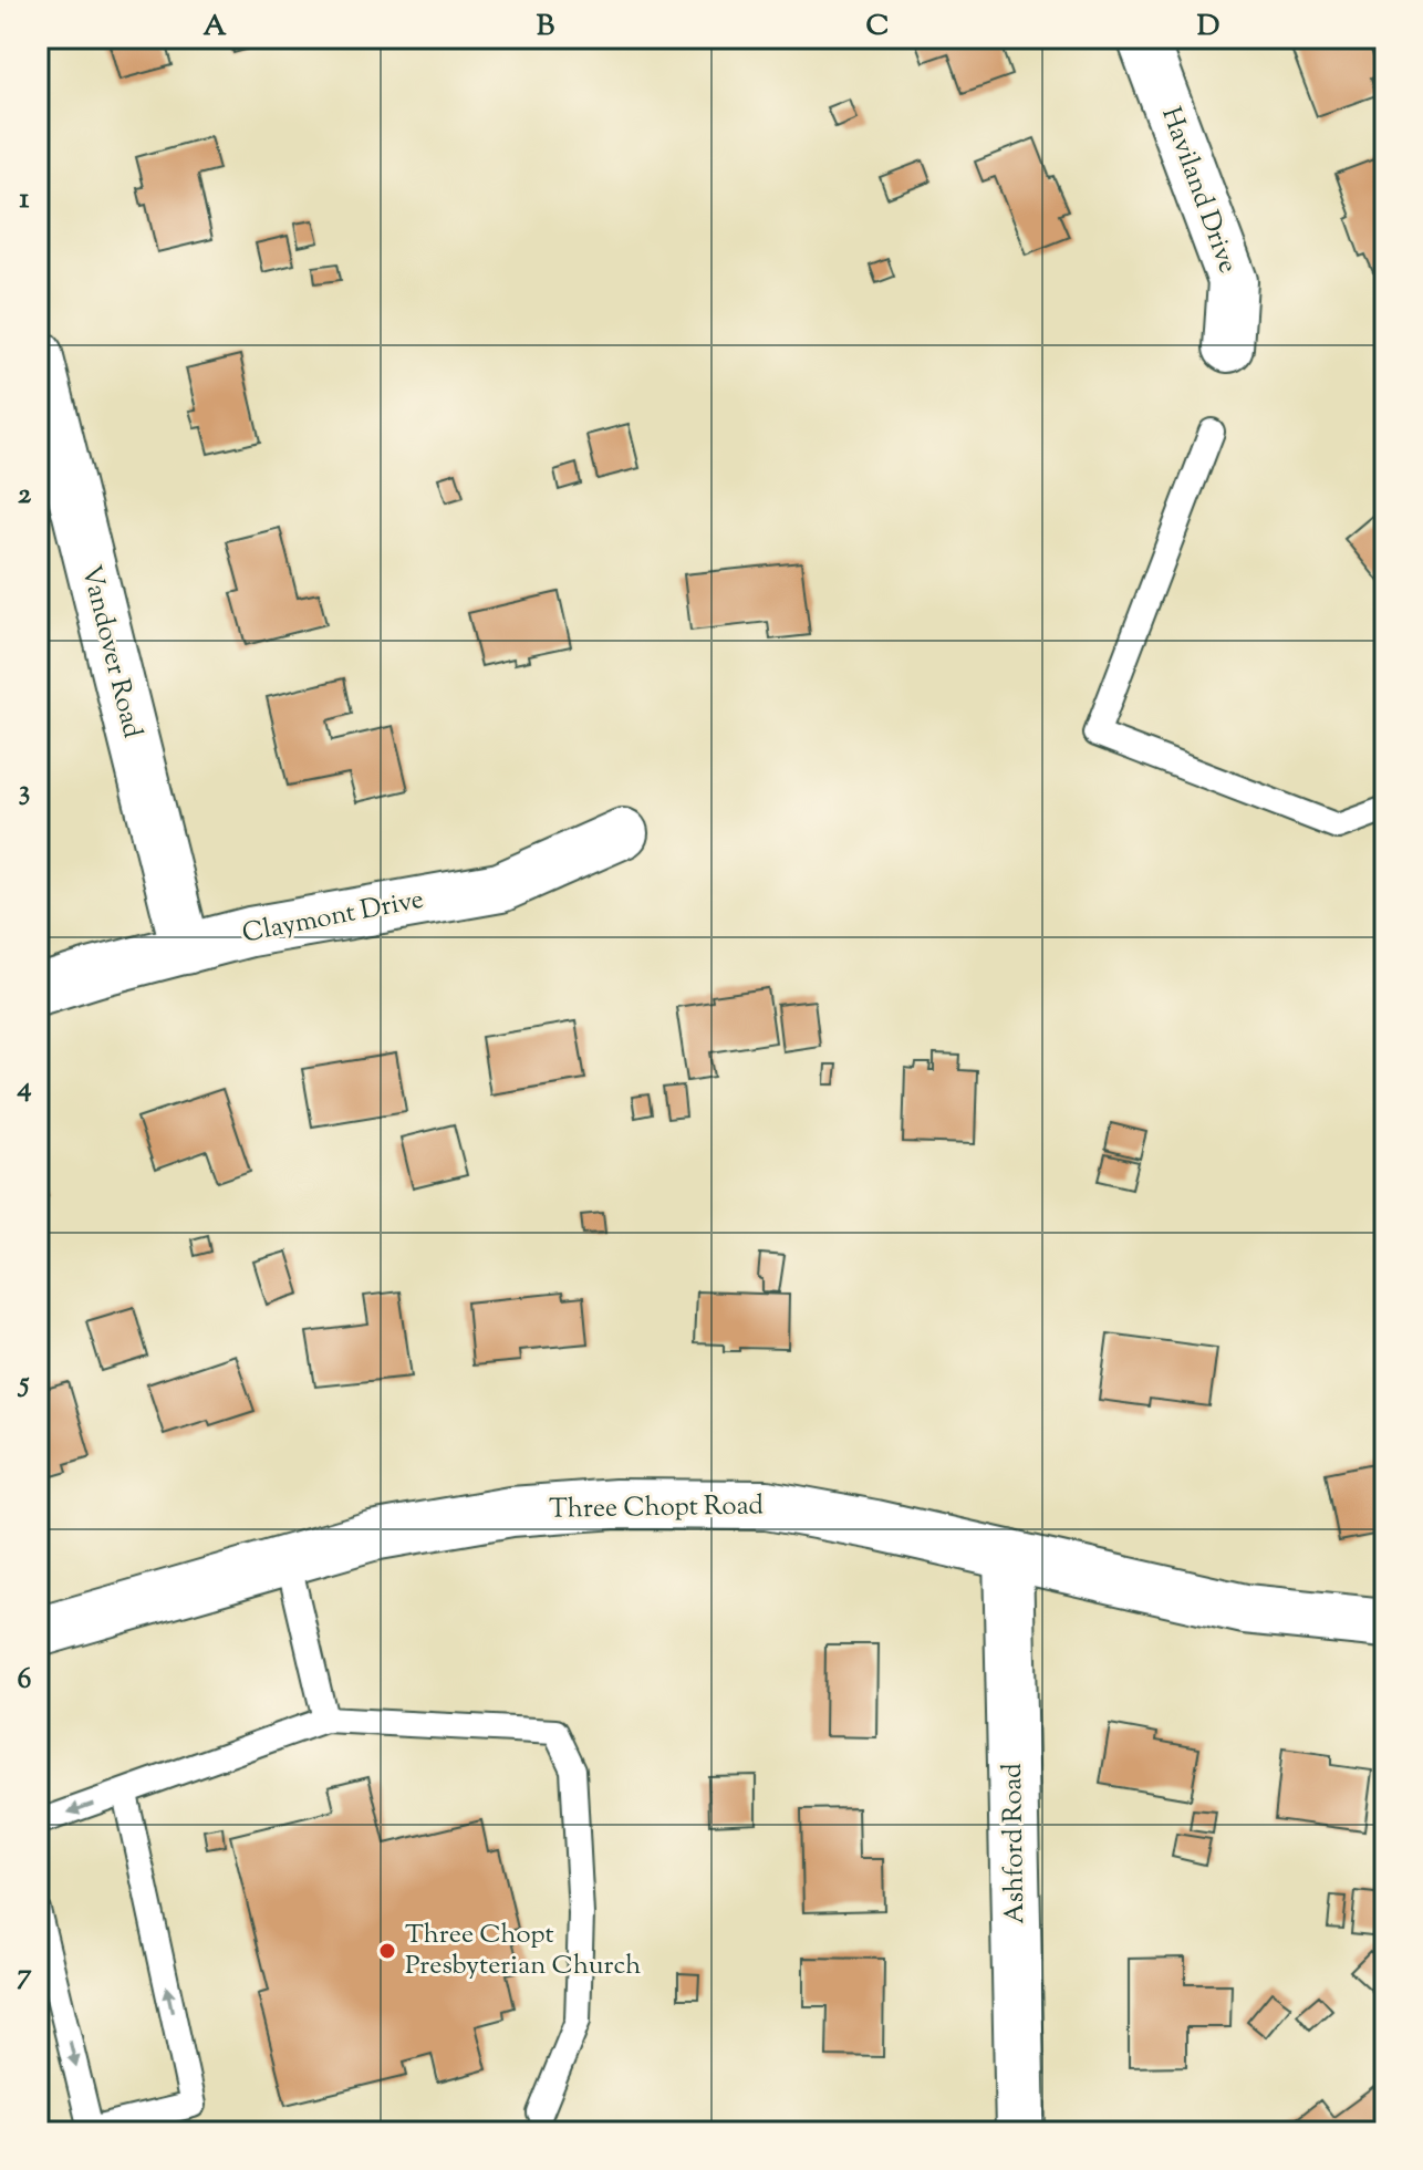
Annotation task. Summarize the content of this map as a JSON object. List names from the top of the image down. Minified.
{"streets":{"street":["Haviland Drive","Vandover Road","Claymont Drive","Three Chopt Road","Ashford Road"]},"crossings":[["Vandover Road","Claymont Drive"],["Three Chopt Road","Ashford Road"]],"places":["Three Chopt Presbyterian Church"],"grid":{"columns":["A","B","C","D"],"rows":["1","2","3","4","5","6","7"]}}
